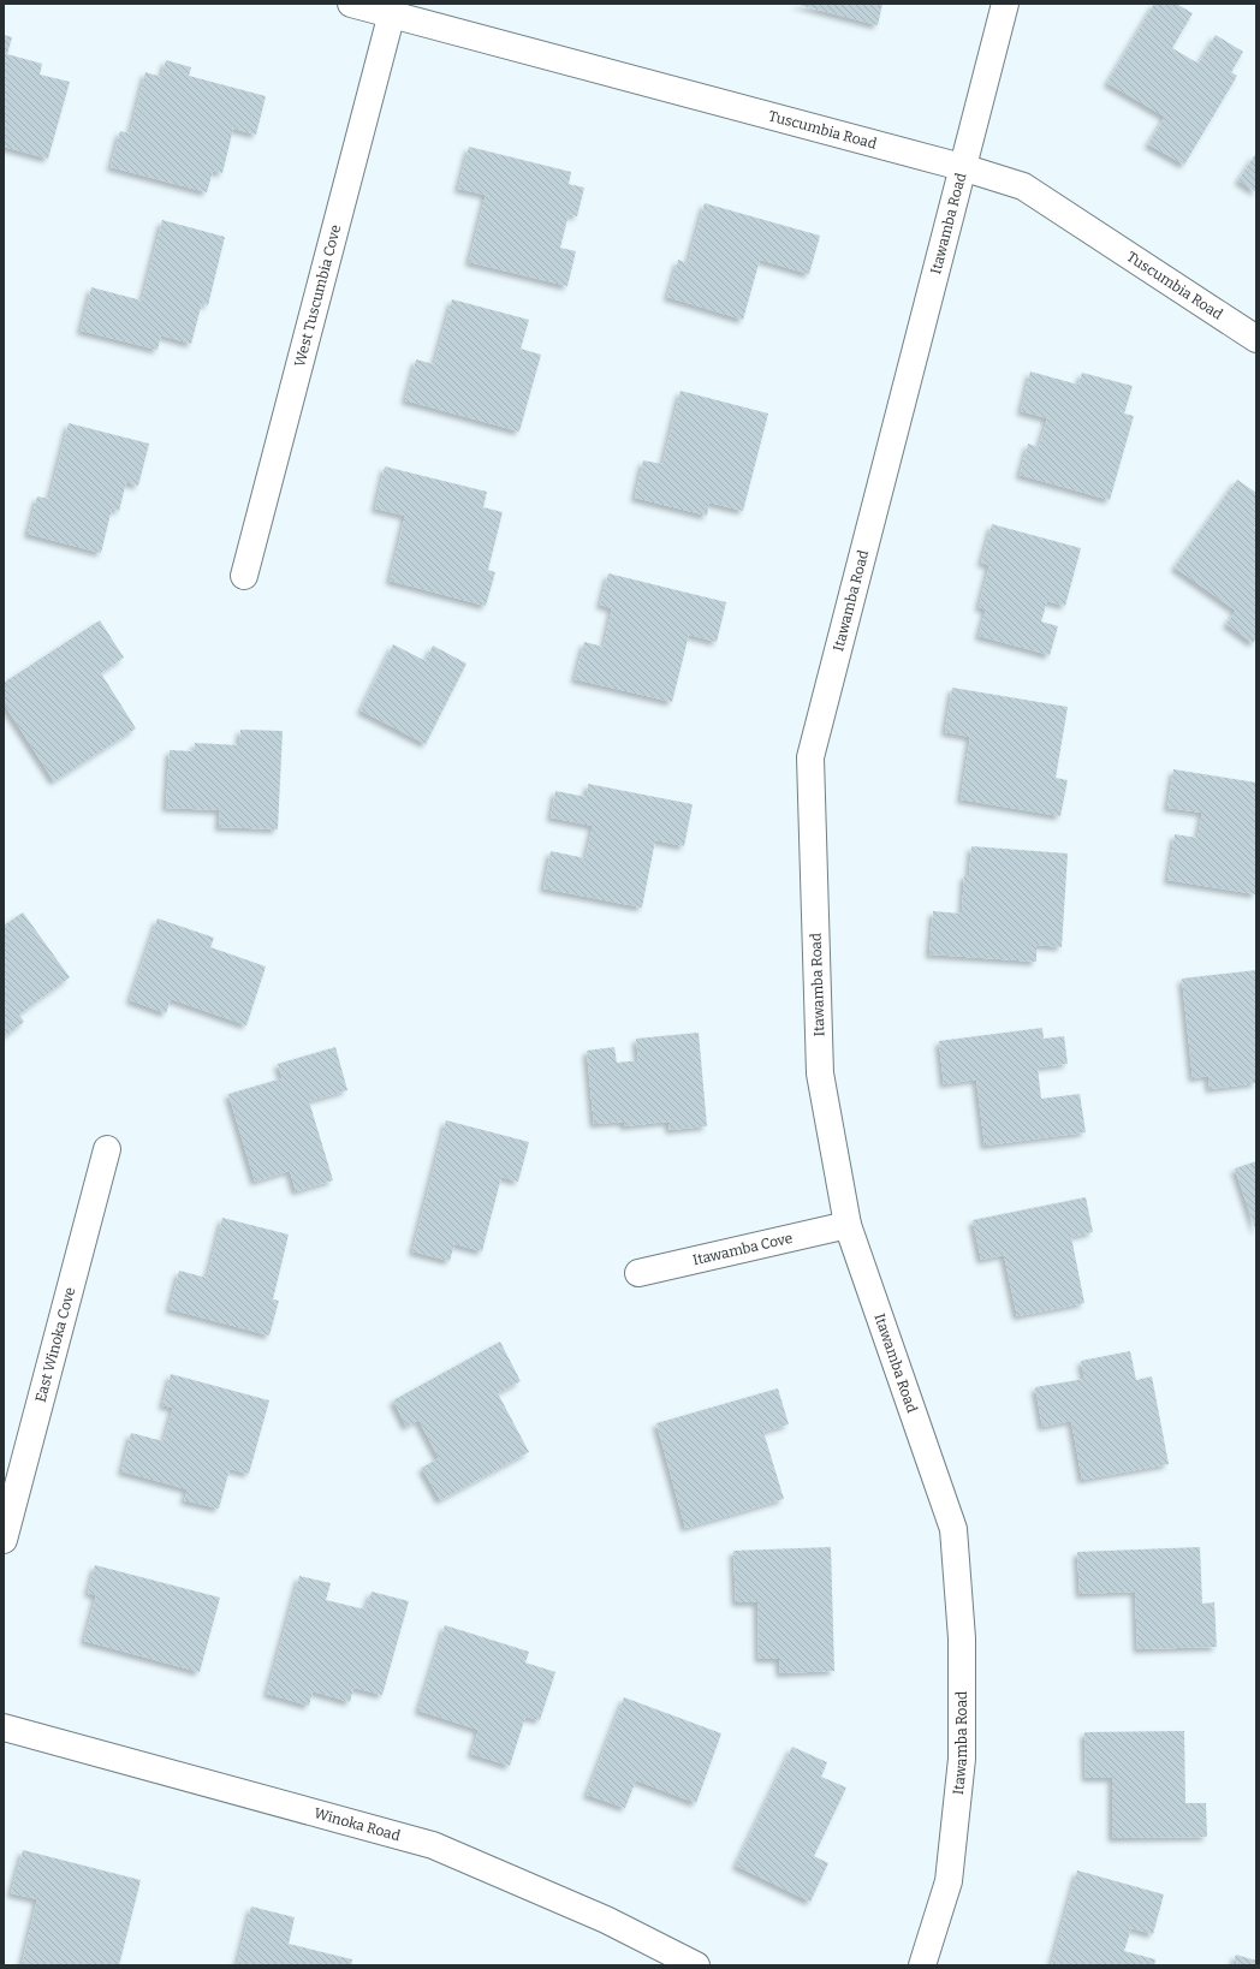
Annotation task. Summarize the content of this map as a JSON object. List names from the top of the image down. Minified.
{"streets":{"street":["Tuscumbia Road","Itawamba Road","West Tuscumbia Cove","Itawamba Cove","East Winoka Cove","Winoka Road"]},"crossings":[["Tuscumbia Road","Itawamba Road"],["Tuscumbia Road","West Tuscumbia Cove"],["Itawamba Road","Itawamba Cove"]]}
